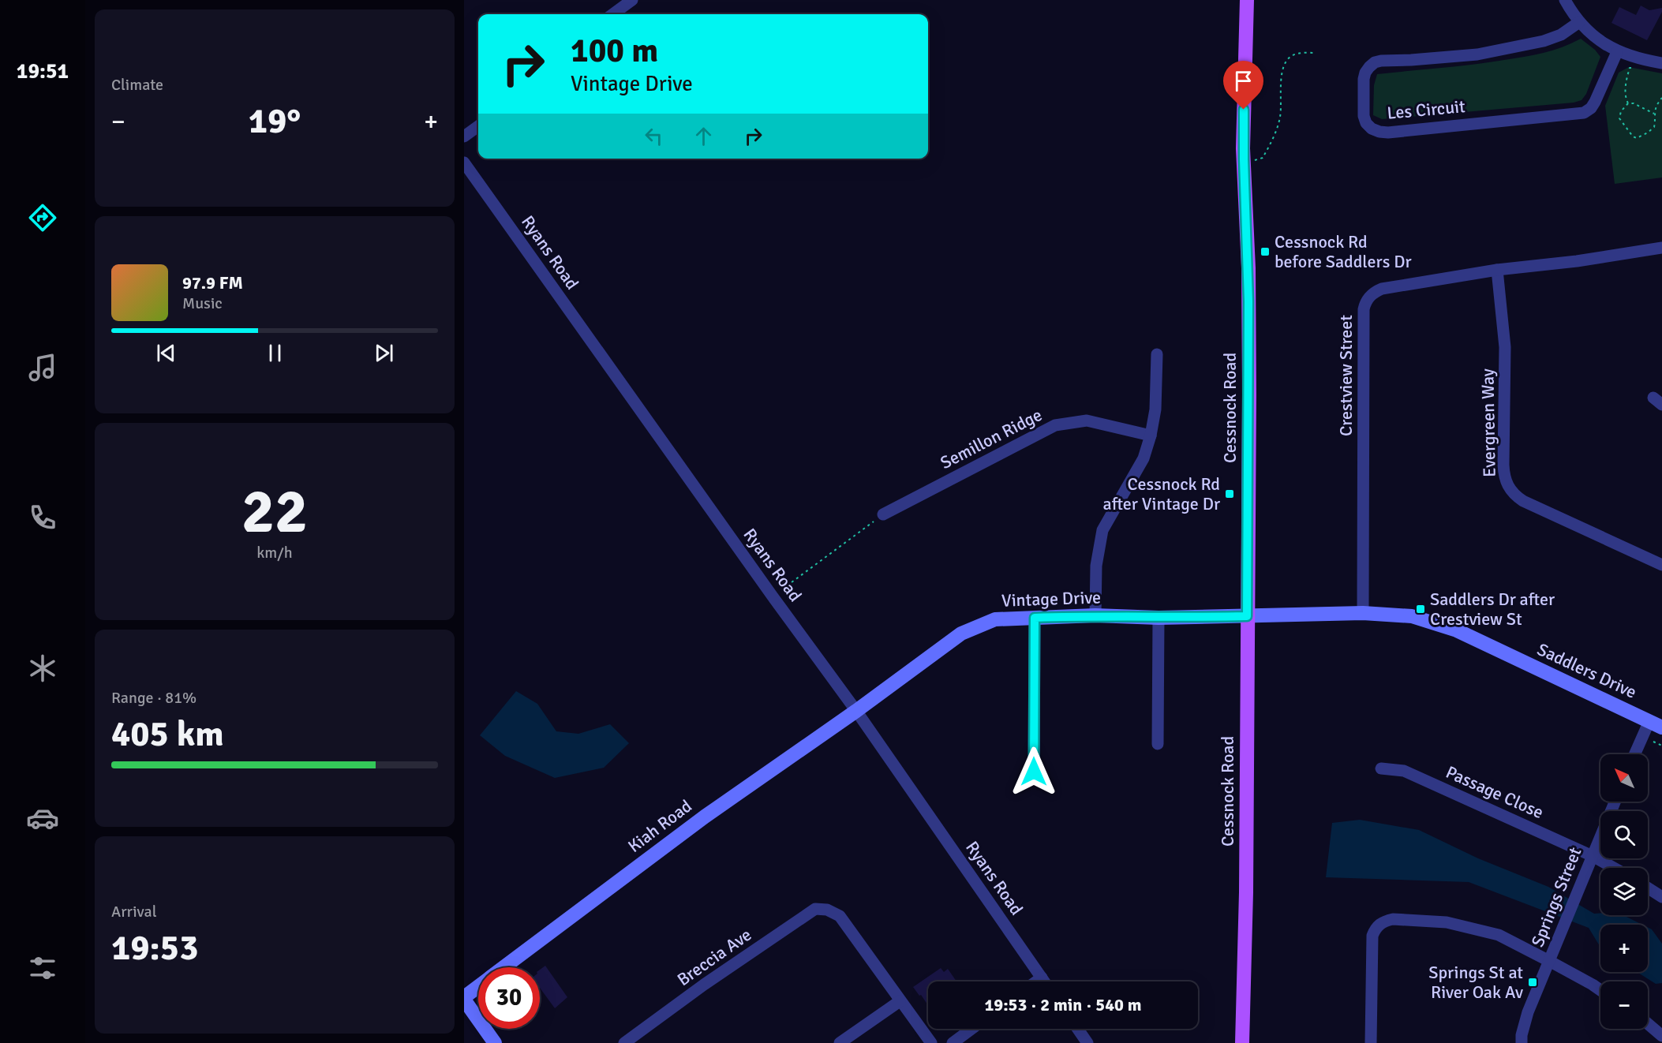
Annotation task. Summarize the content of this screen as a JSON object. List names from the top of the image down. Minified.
{"streets":{"main road":["Cessnock Road"],"street":["Les Circuit","Ryans Road","Crestview Street","Evergreen Way","Semillon Ridge","Vintage Drive","Saddlers Drive","Passage Close","Kiah Road","Springs Street","Breccia Ave"]},"crossings":[["Ryans Road","Vintage Drive"],["Ryans Road","Kiah Road"],["Crestview Street","Evergreen Way"],["Crestview Street","Saddlers Drive"],["Cessnock Road","Vintage Drive"],["Cessnock Road","Saddlers Drive"],["Vintage Drive","Saddlers Drive"],["Vintage Drive","Kiah Road"],["Passage Close","Springs Street"]],"places":{"transit":["Cessnock Rd before Saddlers Dr","Cessnock Rd after Vintage Dr","Saddlers Dr after Crestview St","Springs St at River Oak Av"]},"north":"top left","page":{"tabs":"19:51","tile":["Climate",["22","km/h"],["Range · 81%","405 km"],["Arrival","19:53"]],"turn":["100 m","Vintage Drive"],"heat":["−","19°","+"],"song":["97.9 FM","Music"],"map_buttons":["+","−"],"limit":"30","trip":"19:53 · 2 min · 540 m"}}
